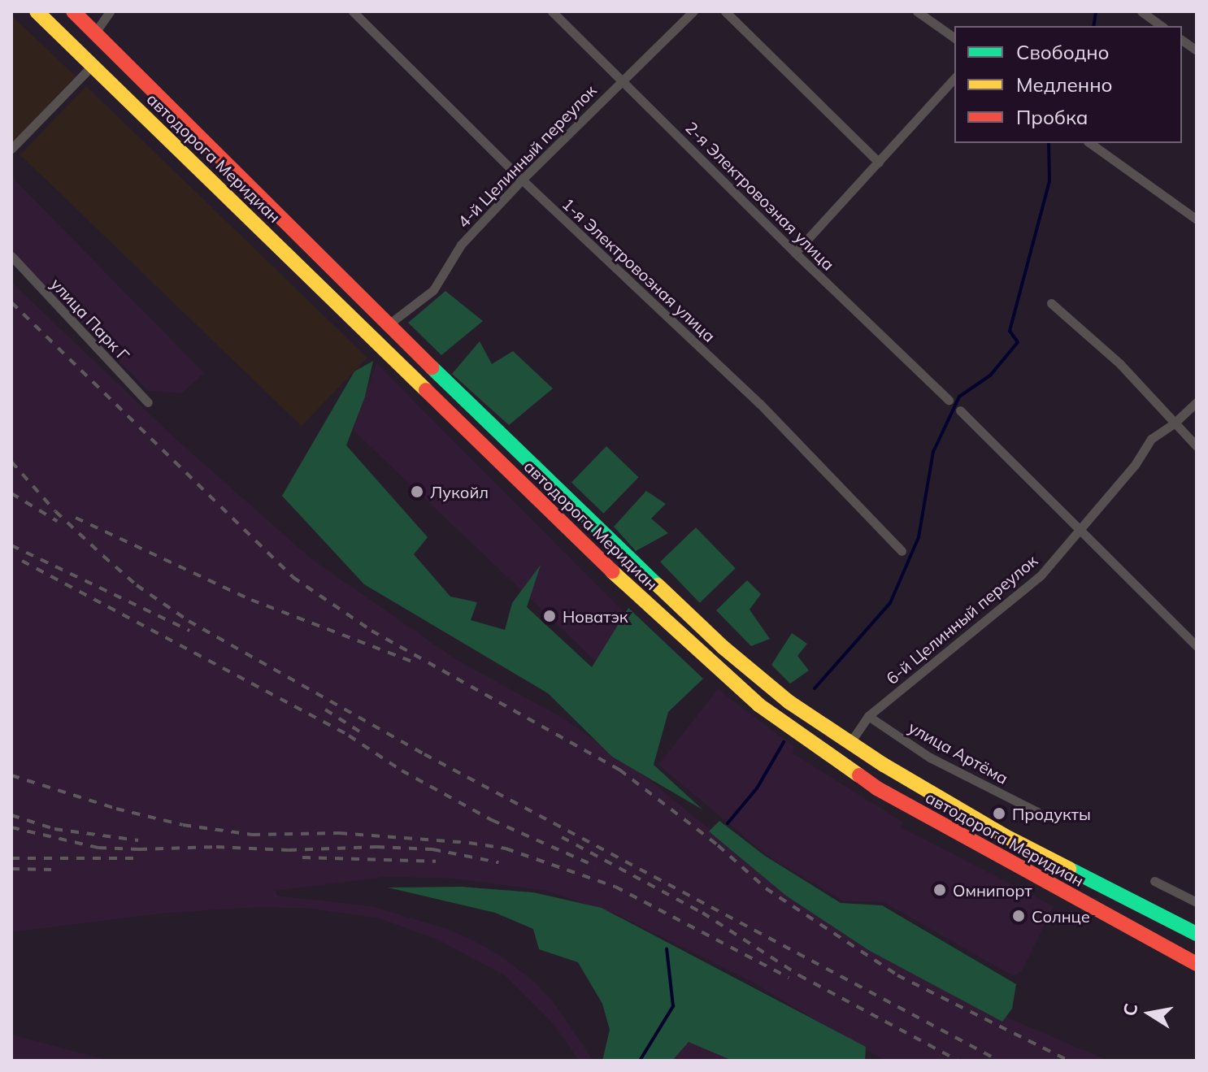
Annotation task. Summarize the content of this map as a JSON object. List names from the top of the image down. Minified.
{"streets":{"main road":["автодорога Меридиан"],"street":["4-й Целинный переулок","2-я Электровозная улица","1-я Электровозная улица","улица Парк Г","6-й Целинный переулок","улица Артёма"]},"crossings":[["4-й Целинный переулок","автодорога Меридиан"],["4-й Целинный переулок","2-я Электровозная улица"],["4-й Целинный переулок","1-я Электровозная улица"],["автодорога Меридиан","6-й Целинный переулок"],["6-й Целинный переулок","улица Артёма"]],"places":["Лукойл","Новатэк","Продукты","Омнипорт","Солнце"],"legend":["Свободно","Медленно","Пробка"],"north":"left"}
